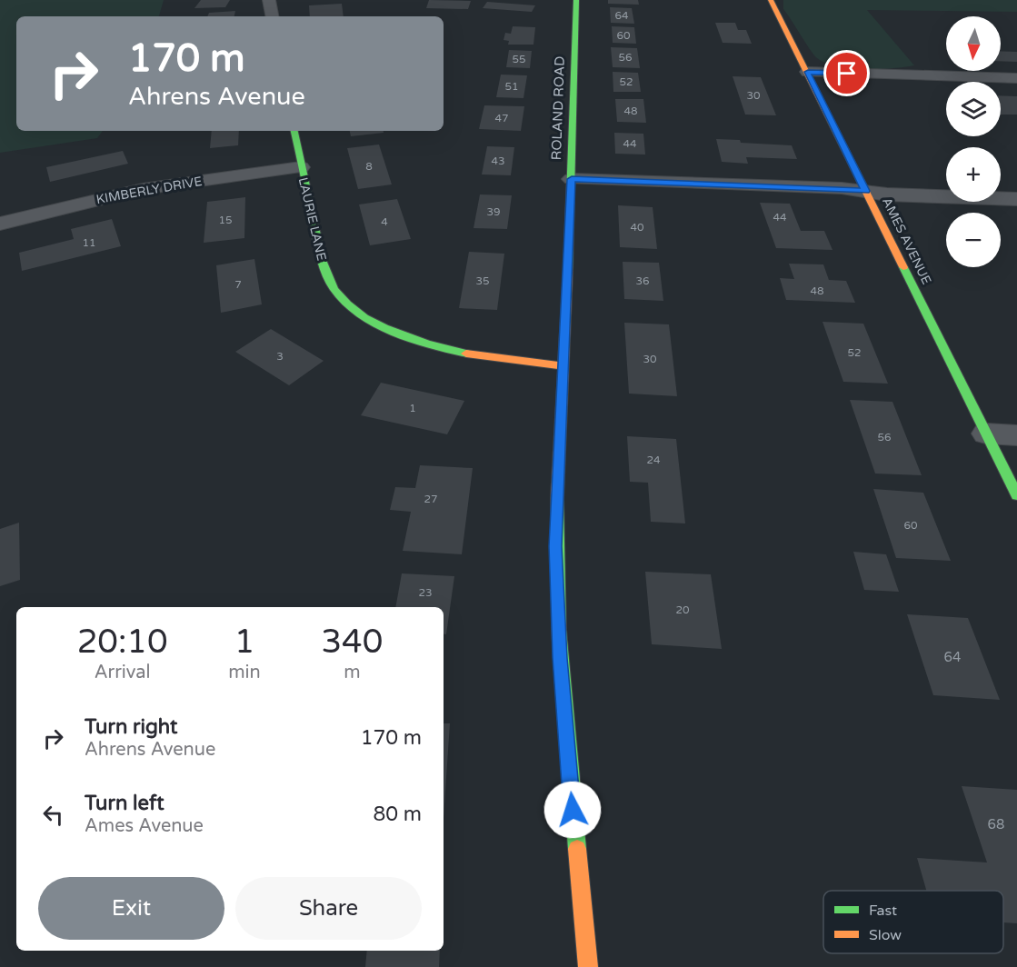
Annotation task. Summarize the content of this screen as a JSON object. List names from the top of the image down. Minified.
{"streets":{"street":["ROLAND ROAD","KIMBERLY DRIVE","LAURIE LANE","AMES AVENUE"]},"crossings":[["ROLAND ROAD","LAURIE LANE"],["KIMBERLY DRIVE","LAURIE LANE"]],"house_numbers":["64","60","56","55","52","51","30","48","47","44","43","8","39","44","15","4","40","11","35","36","7","48","52","3","30","1","56","24","27","60","23","20","64","68"],"legend":["Fast","Slow"],"north":"bottom","page":{"map_buttons":["+","−"],"turn":["170 m","Ahrens Avenue"],"eta":["20:10","Arrival","1","min","340","m"],"list":[{"name":"Turn right","note":"Ahrens Avenue","value":"170 m"},{"name":"Turn left","note":"Ames Avenue","value":"80 m"}],"buttons":["Exit","Share"]}}
